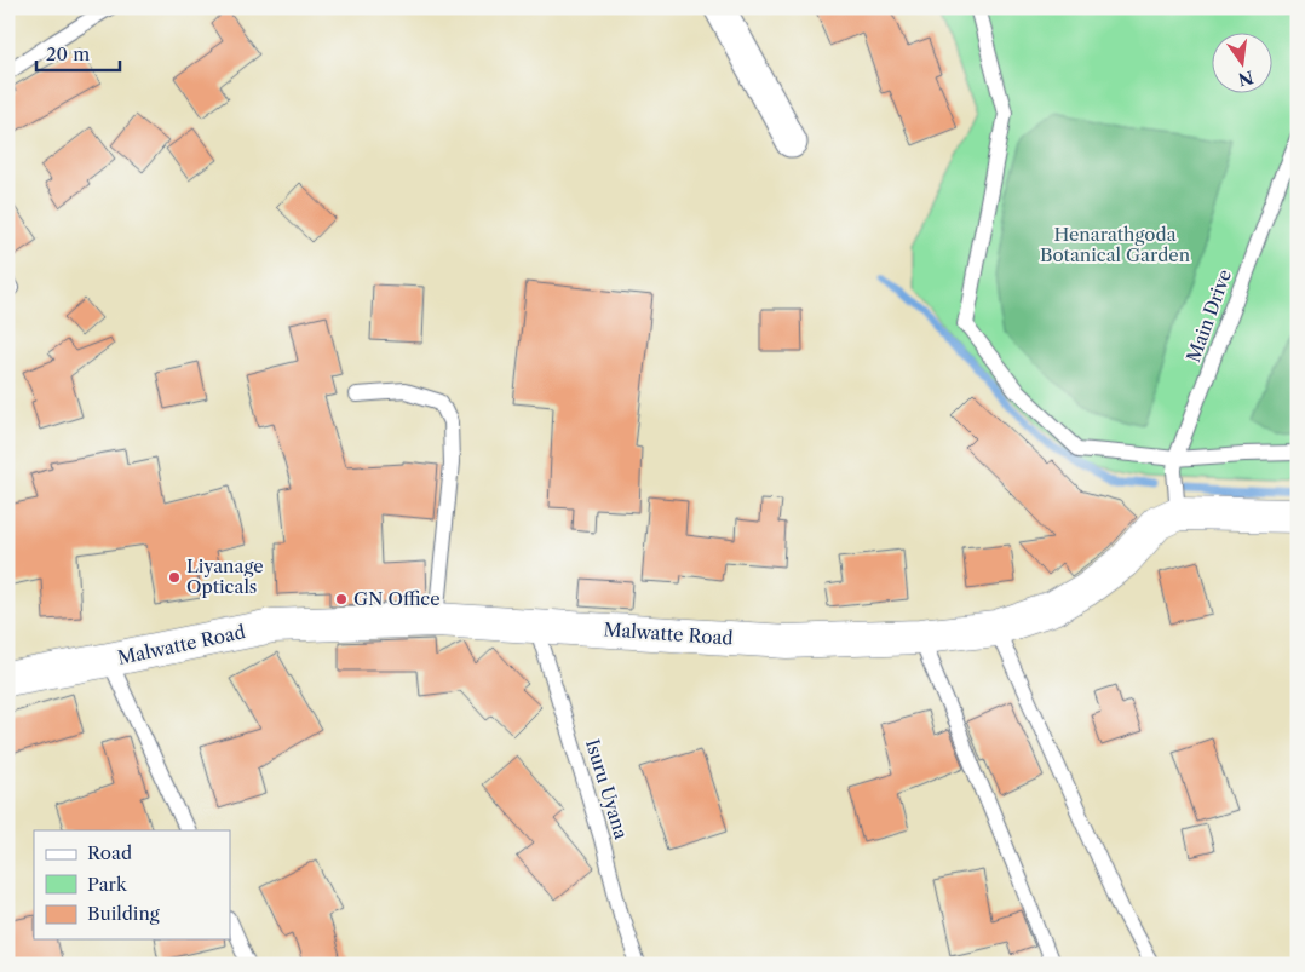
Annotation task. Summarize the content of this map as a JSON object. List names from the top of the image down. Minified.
{"streets":{"street":["Malwatte Road"],"lane":["Main Drive","Isuru Uyana"]},"crossings":[["Main Drive","Malwatte Road"],["Malwatte Road","Isuru Uyana"]],"parks":["Henarathgoda Botanical Garden"],"places":["Liyanage Opticals","GN Office"],"legend":["Road","Park","Building"],"scale_bar":"20 m","north":"bottom"}
